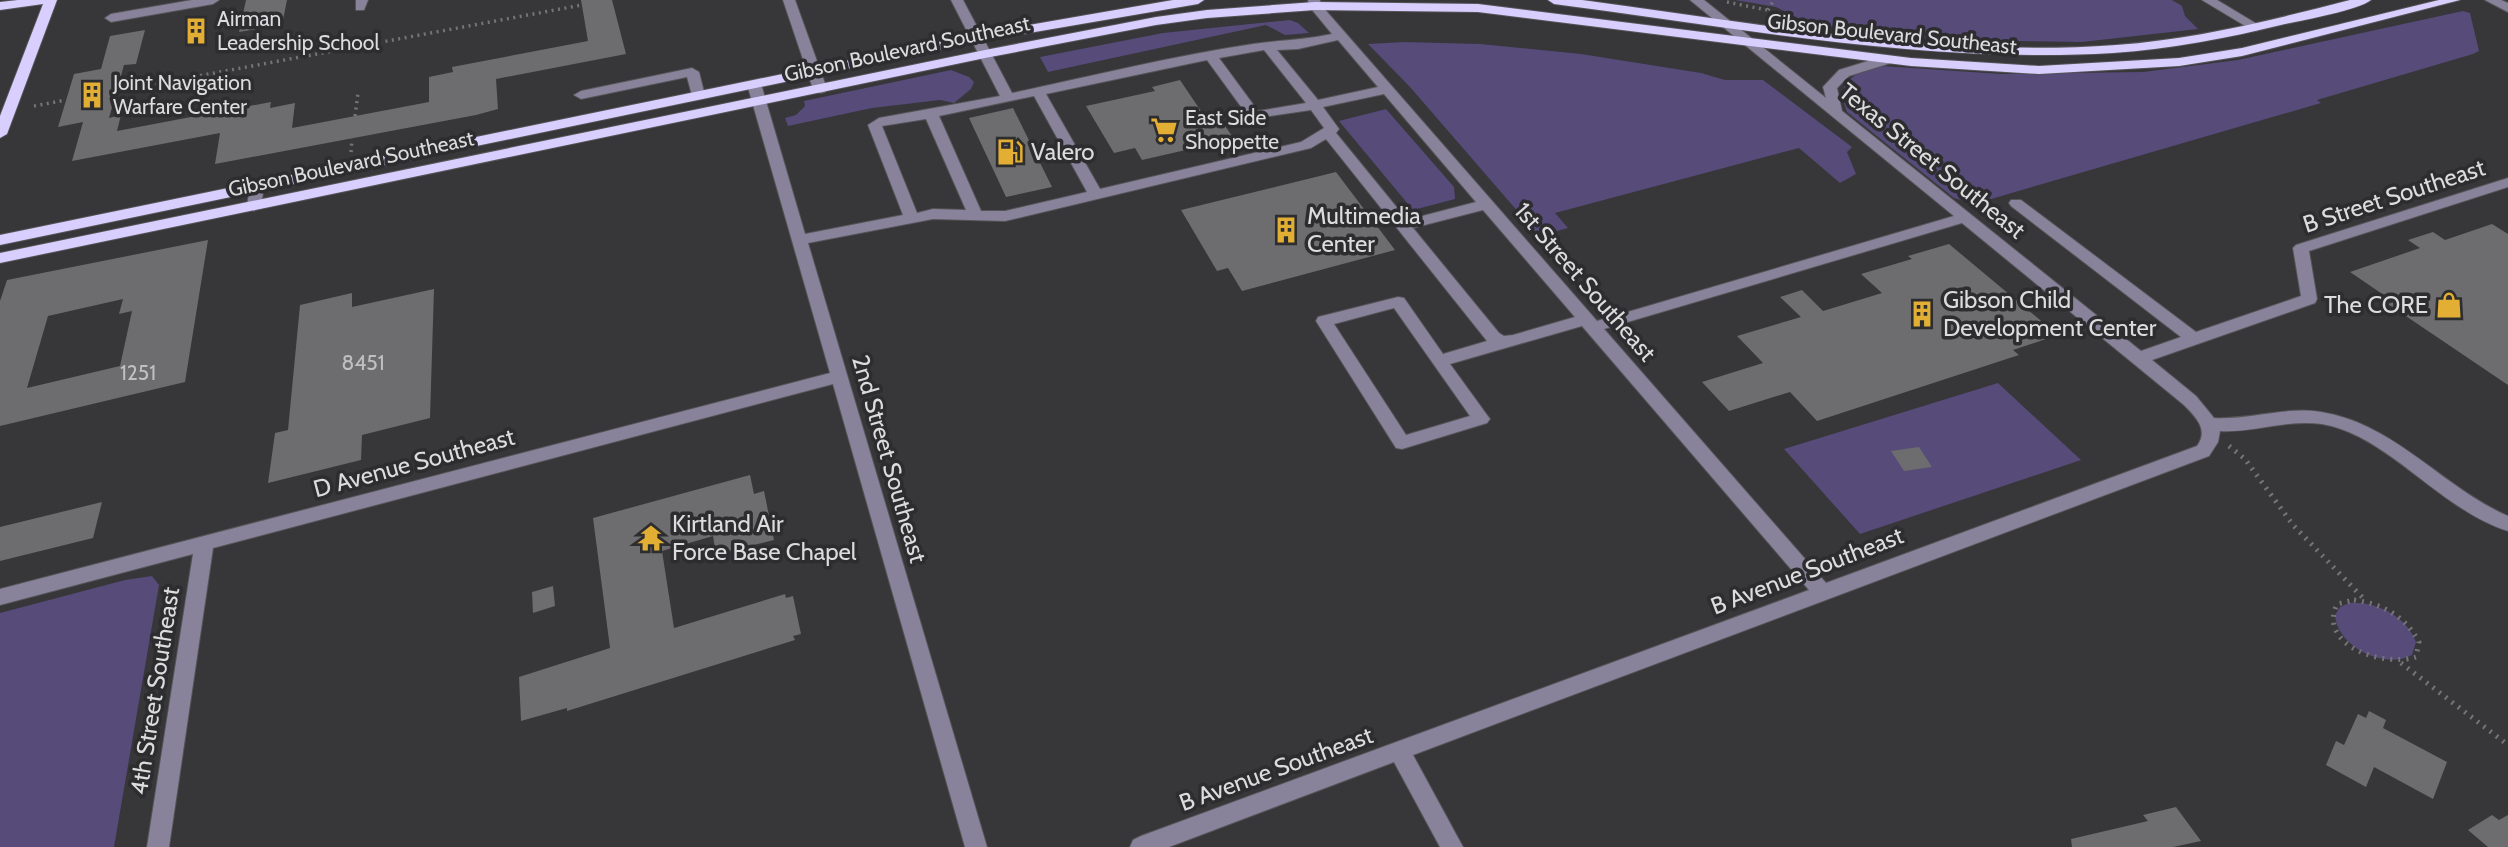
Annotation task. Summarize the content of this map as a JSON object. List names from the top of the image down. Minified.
{"streets":{"main road":["Gibson Boulevard Southeast"],"street":["Texas Street Southeast","B Street Southeast","1st Street Southeast","2nd Street Southeast","D Avenue Southeast","B Avenue Southeast","4th Street Southeast"]},"crossings":[["Gibson Boulevard Southeast","Texas Street Southeast"],["Gibson Boulevard Southeast","1st Street Southeast"],["Gibson Boulevard Southeast","2nd Street Southeast"],["1st Street Southeast","B Avenue Southeast"],["2nd Street Southeast","D Avenue Southeast"],["D Avenue Southeast","4th Street Southeast"]],"places":{"building":["Airman Leadership School","Joint Navigation Warfare Center","Multimedia Center","Gibson Child Development Center"],"supermarket":["East Side Shoppette"],"fuel station":["Valero"],"shop":["The CORE"],"temple":["Kirtland Air Force Base Chapel"]},"house_numbers":["8451","1251"]}
